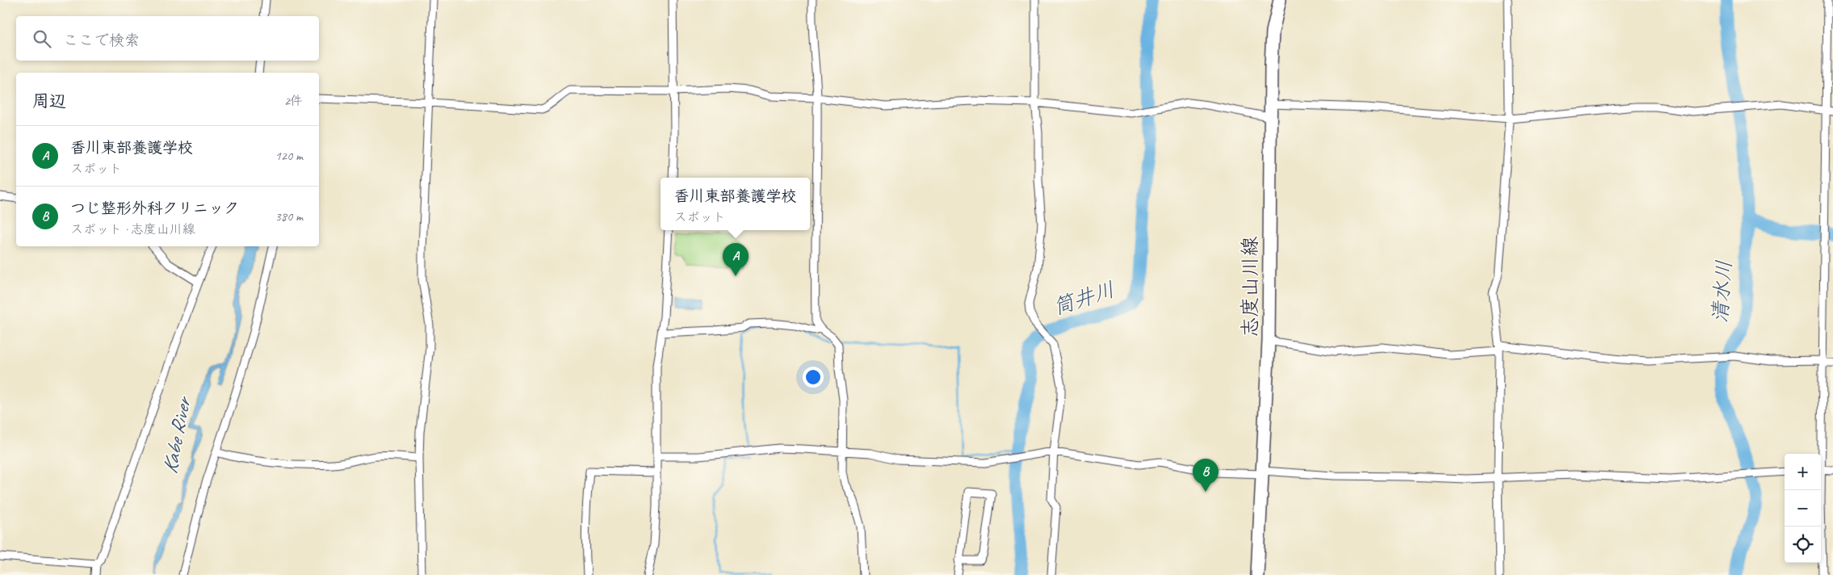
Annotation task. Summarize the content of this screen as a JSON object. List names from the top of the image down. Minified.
{"streets":{"main road":["志度山川線"]},"water":["清水川","筒井川","Kabe River"],"page":{"search":"ここで検索","heading":["周辺","2件"],"list":[{"mark":"A","name":"香川東部養護学校","note":"スポット","value":"120 m"},{"mark":"B","name":"つじ整形外科クリニック","note":"スポット · 志度山川線","value":"380 m"}],"popup":["香川東部養護学校","スポット"],"pins":["A","B"],"map_buttons":["+","−"]}}
